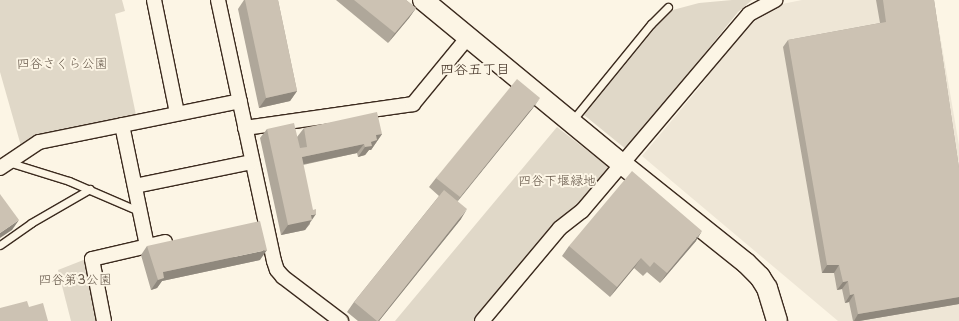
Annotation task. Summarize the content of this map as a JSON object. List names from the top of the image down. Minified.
{"districts":["四谷五丁目"],"parks":["四谷さくら公園","四谷下堰緑地","四谷第3公園"]}
